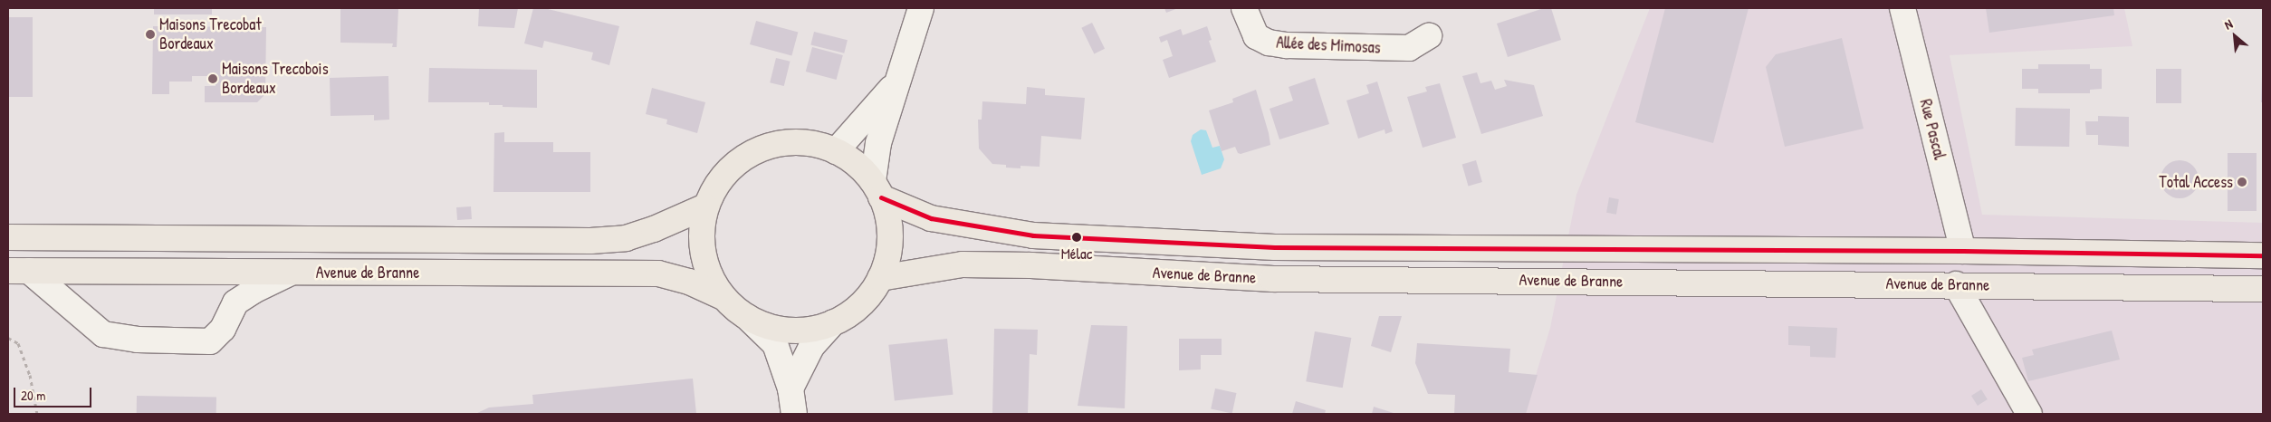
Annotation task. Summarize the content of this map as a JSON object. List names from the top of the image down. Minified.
{"streets":{"main road":["Avenue de Branne"],"street":["Allée des Mimosas","Rue Pascal"]},"crossings":[["Rue Pascal","Avenue de Branne"]],"places":["Maisons Trecobat Bordeaux","Maisons Trecobois Bordeaux","Total Access","Mélac"],"scale_bar":"20 m","north":"top left"}
